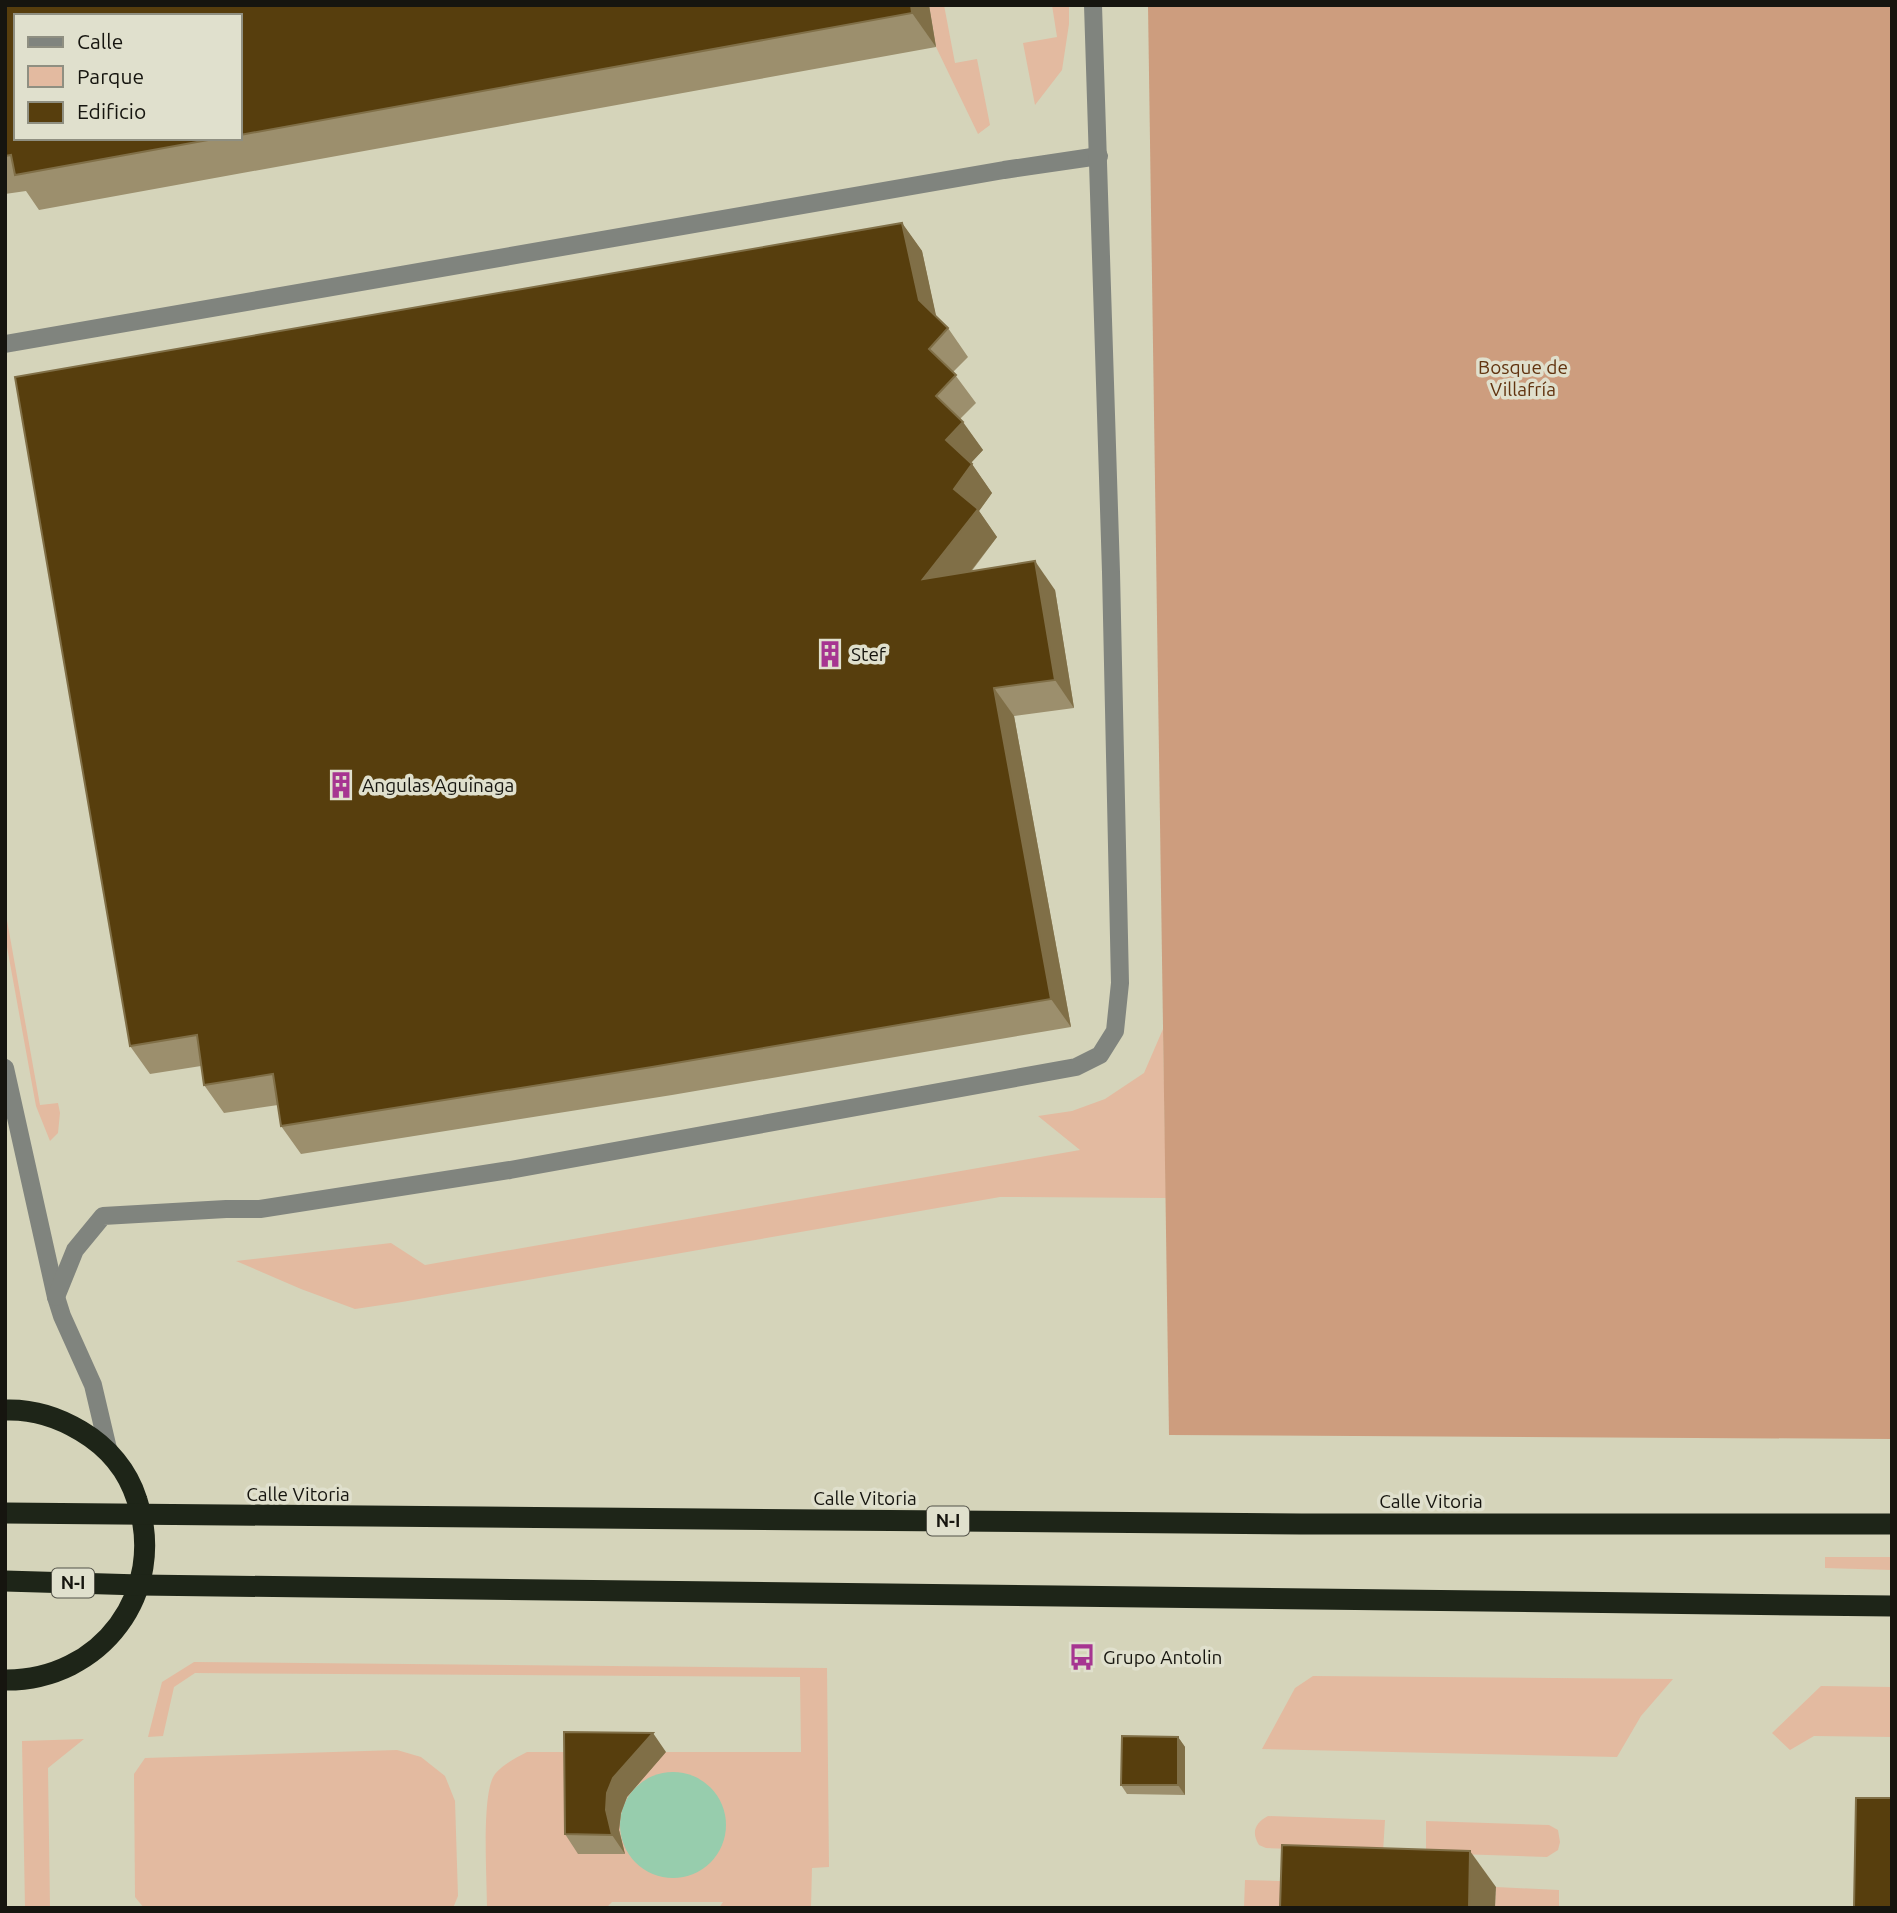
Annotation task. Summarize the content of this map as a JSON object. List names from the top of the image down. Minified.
{"streets":{"highway":["Calle Vitoria","N-I"]},"parks":["Bosque de Villafría"],"places":{"building":["Stef","Angulas Aguinaga"],"bus stop":["Grupo Antolin"]},"legend":["Calle","Parque","Edificio"]}
